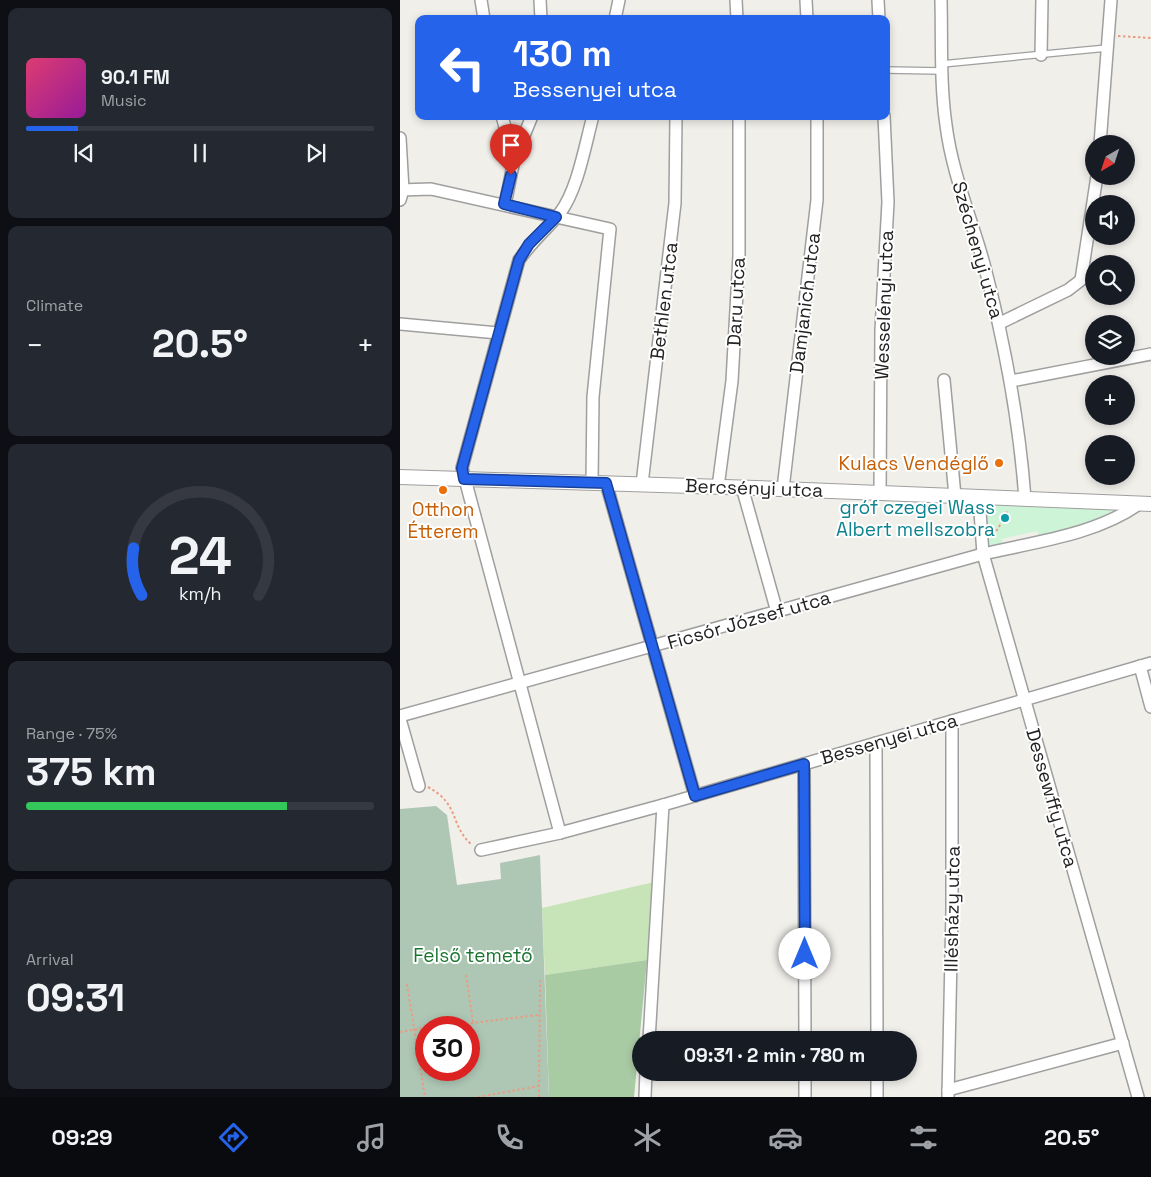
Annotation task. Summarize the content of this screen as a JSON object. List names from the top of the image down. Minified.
{"streets":{"street":["Széchenyi utca","Bethlen utca","Daru utca","Damjanich utca","Wesselényi utca","Bercsényi utca","Ficsór József utca","Bessenyei utca","Dessewffy utca","Illésházy utca"]},"crossings":[["Széchenyi utca","Bercsényi utca"],["Bethlen utca","Bercsényi utca"],["Daru utca","Bercsényi utca"],["Damjanich utca","Bercsényi utca"],["Wesselényi utca","Bercsényi utca"],["Bercsényi utca","Ficsór József utca"],["Bercsényi utca","Dessewffy utca"],["Ficsór József utca","Dessewffy utca"],["Bessenyei utca","Dessewffy utca"],["Bessenyei utca","Illésházy utca"]],"parks":["Felső temető"],"places":["Kulacs Vendéglő","Otthon Étterem","gróf czegei Wass Albert mellszobra"],"north":"bottom left","page":{"turn":["130 m","Bessenyei utca"],"song":["90.1 FM","Music"],"map_buttons":["+","−"],"tile":["Climate",["Range · 75%","375 km"],["Arrival","09:31"]],"heat":["−","20.5°","+"],"limit":"30","trip":"09:31 · 2 min · 780 m","tabs":["09:29","20.5°"],"gauge":["24","km/h"]}}
